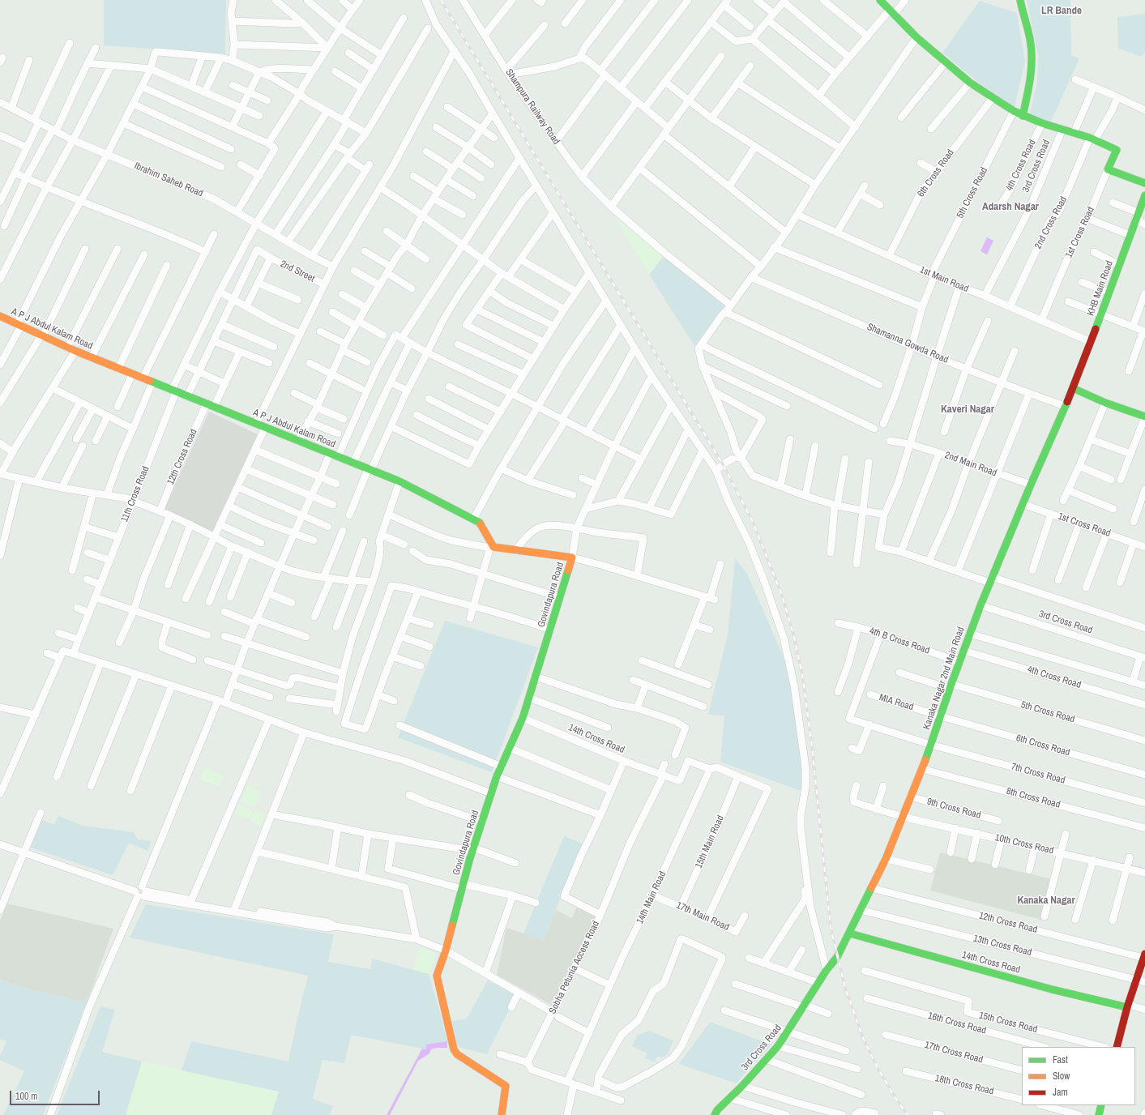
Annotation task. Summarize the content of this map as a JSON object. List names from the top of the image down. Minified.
{"streets":{"street":["Shampura Railway Road","4th Cross Road","3rd Cross Road","6th Cross Road","Ibrahim Saheb Road","5th Cross Road","2nd Cross Road","1st Cross Road","2nd Street","1st Main Road","KHB Main Road","A P J Abdul Kalam Road","Shamanna Gowda Road","12th Cross Road","2nd Main Road","11th Cross Road","Govindapura Road","4th B Cross Road","Kanaka Nagar 2nd Main Road","MIA Road","14th Cross Road","7th Cross Road","8th Cross Road","9th Cross Road","15th Main Road","10th Cross Road","14th Main Road","17th Main Road","13th Cross Road","Sobha Petunia Access Road","15th Cross Road","16th Cross Road","17th Cross Road","18th Cross Road"]},"crossings":[["4th Cross Road","Kanaka Nagar 2nd Main Road"],["3rd Cross Road","1st Main Road"],["3rd Cross Road","Kanaka Nagar 2nd Main Road"],["6th Cross Road","1st Main Road"],["6th Cross Road","Kanaka Nagar 2nd Main Road"],["6th Cross Road","MIA Road"],["Ibrahim Saheb Road","11th Cross Road"],["5th Cross Road","1st Main Road"],["5th Cross Road","Shamanna Gowda Road"],["5th Cross Road","Kanaka Nagar 2nd Main Road"],["2nd Cross Road","1st Main Road"],["1st Cross Road","1st Main Road"],["1st Cross Road","Kanaka Nagar 2nd Main Road"],["1st Main Road","KHB Main Road"],["KHB Main Road","Kanaka Nagar 2nd Main Road"],["A P J Abdul Kalam Road","12th Cross Road"],["A P J Abdul Kalam Road","11th Cross Road"],["Shamanna Gowda Road","Kanaka Nagar 2nd Main Road"],["12th Cross Road","Kanaka Nagar 2nd Main Road"],["2nd Main Road","Kanaka Nagar 2nd Main Road"],["Govindapura Road","14th Cross Road"],["4th B Cross Road","Kanaka Nagar 2nd Main Road"],["4th B Cross Road","7th Cross Road"],["Kanaka Nagar 2nd Main Road","MIA Road"],["Kanaka Nagar 2nd Main Road","14th Cross Road"],["Kanaka Nagar 2nd Main Road","7th Cross Road"],["Kanaka Nagar 2nd Main Road","8th Cross Road"],["Kanaka Nagar 2nd Main Road","9th Cross Road"],["Kanaka Nagar 2nd Main Road","10th Cross Road"],["Kanaka Nagar 2nd Main Road","13th Cross Road"],["15th Main Road","17th Main Road"],["14th Main Road","17th Main Road"]],"districts":["LR Bande","Adarsh Nagar","Kaveri Nagar","Kanaka Nagar"],"legend":["Fast","Slow","Jam"],"scale_bar":"100 m"}
